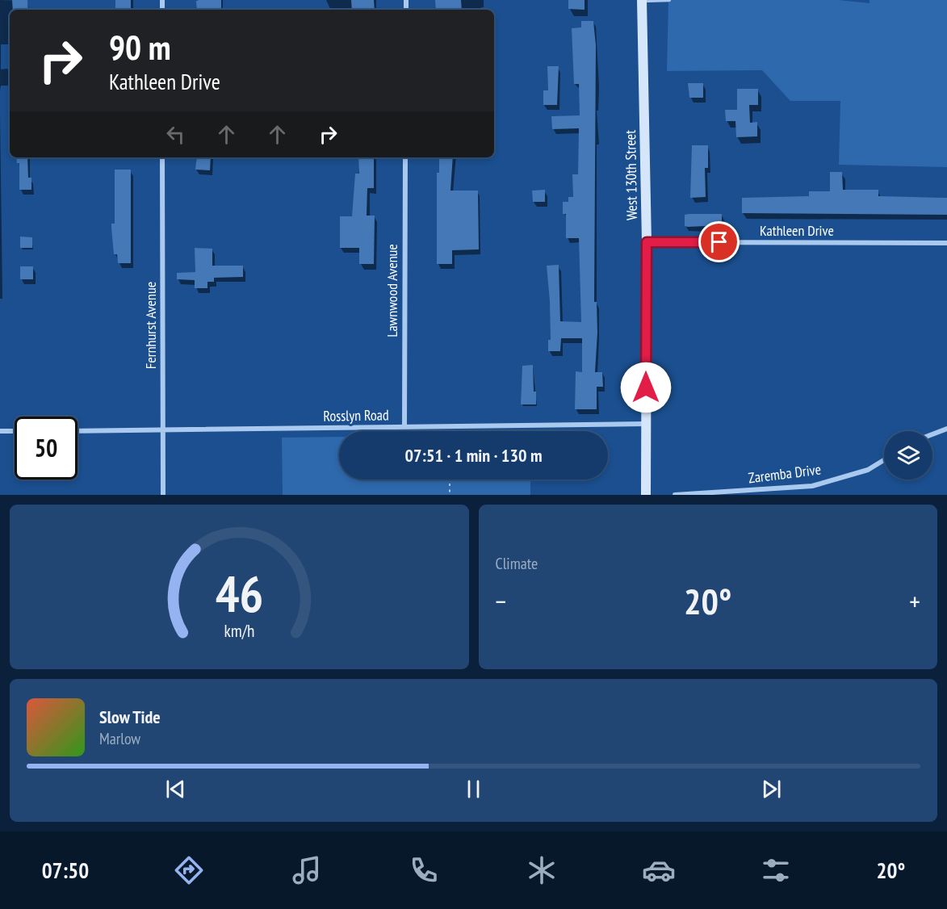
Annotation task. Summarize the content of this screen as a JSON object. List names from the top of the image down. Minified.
{"streets":{"main road":["West 130th Street"],"street":["Kathleen Drive","Lawnwood Avenue","Fernhurst Avenue","Rosslyn Road","Zaremba Drive"]},"crossings":[["West 130th Street","Kathleen Drive"],["West 130th Street","Rosslyn Road"],["Lawnwood Avenue","Rosslyn Road"],["Fernhurst Avenue","Rosslyn Road"]],"page":{"turn":["90 m","Kathleen Drive"],"limit":"50","trip":"07:51 · 1 min · 130 m","tile":"Climate","heat":["−","20°","+"],"song":["Slow Tide","Marlow"],"tabs":["07:50","20°"],"gauge":["46","km/h"]}}
